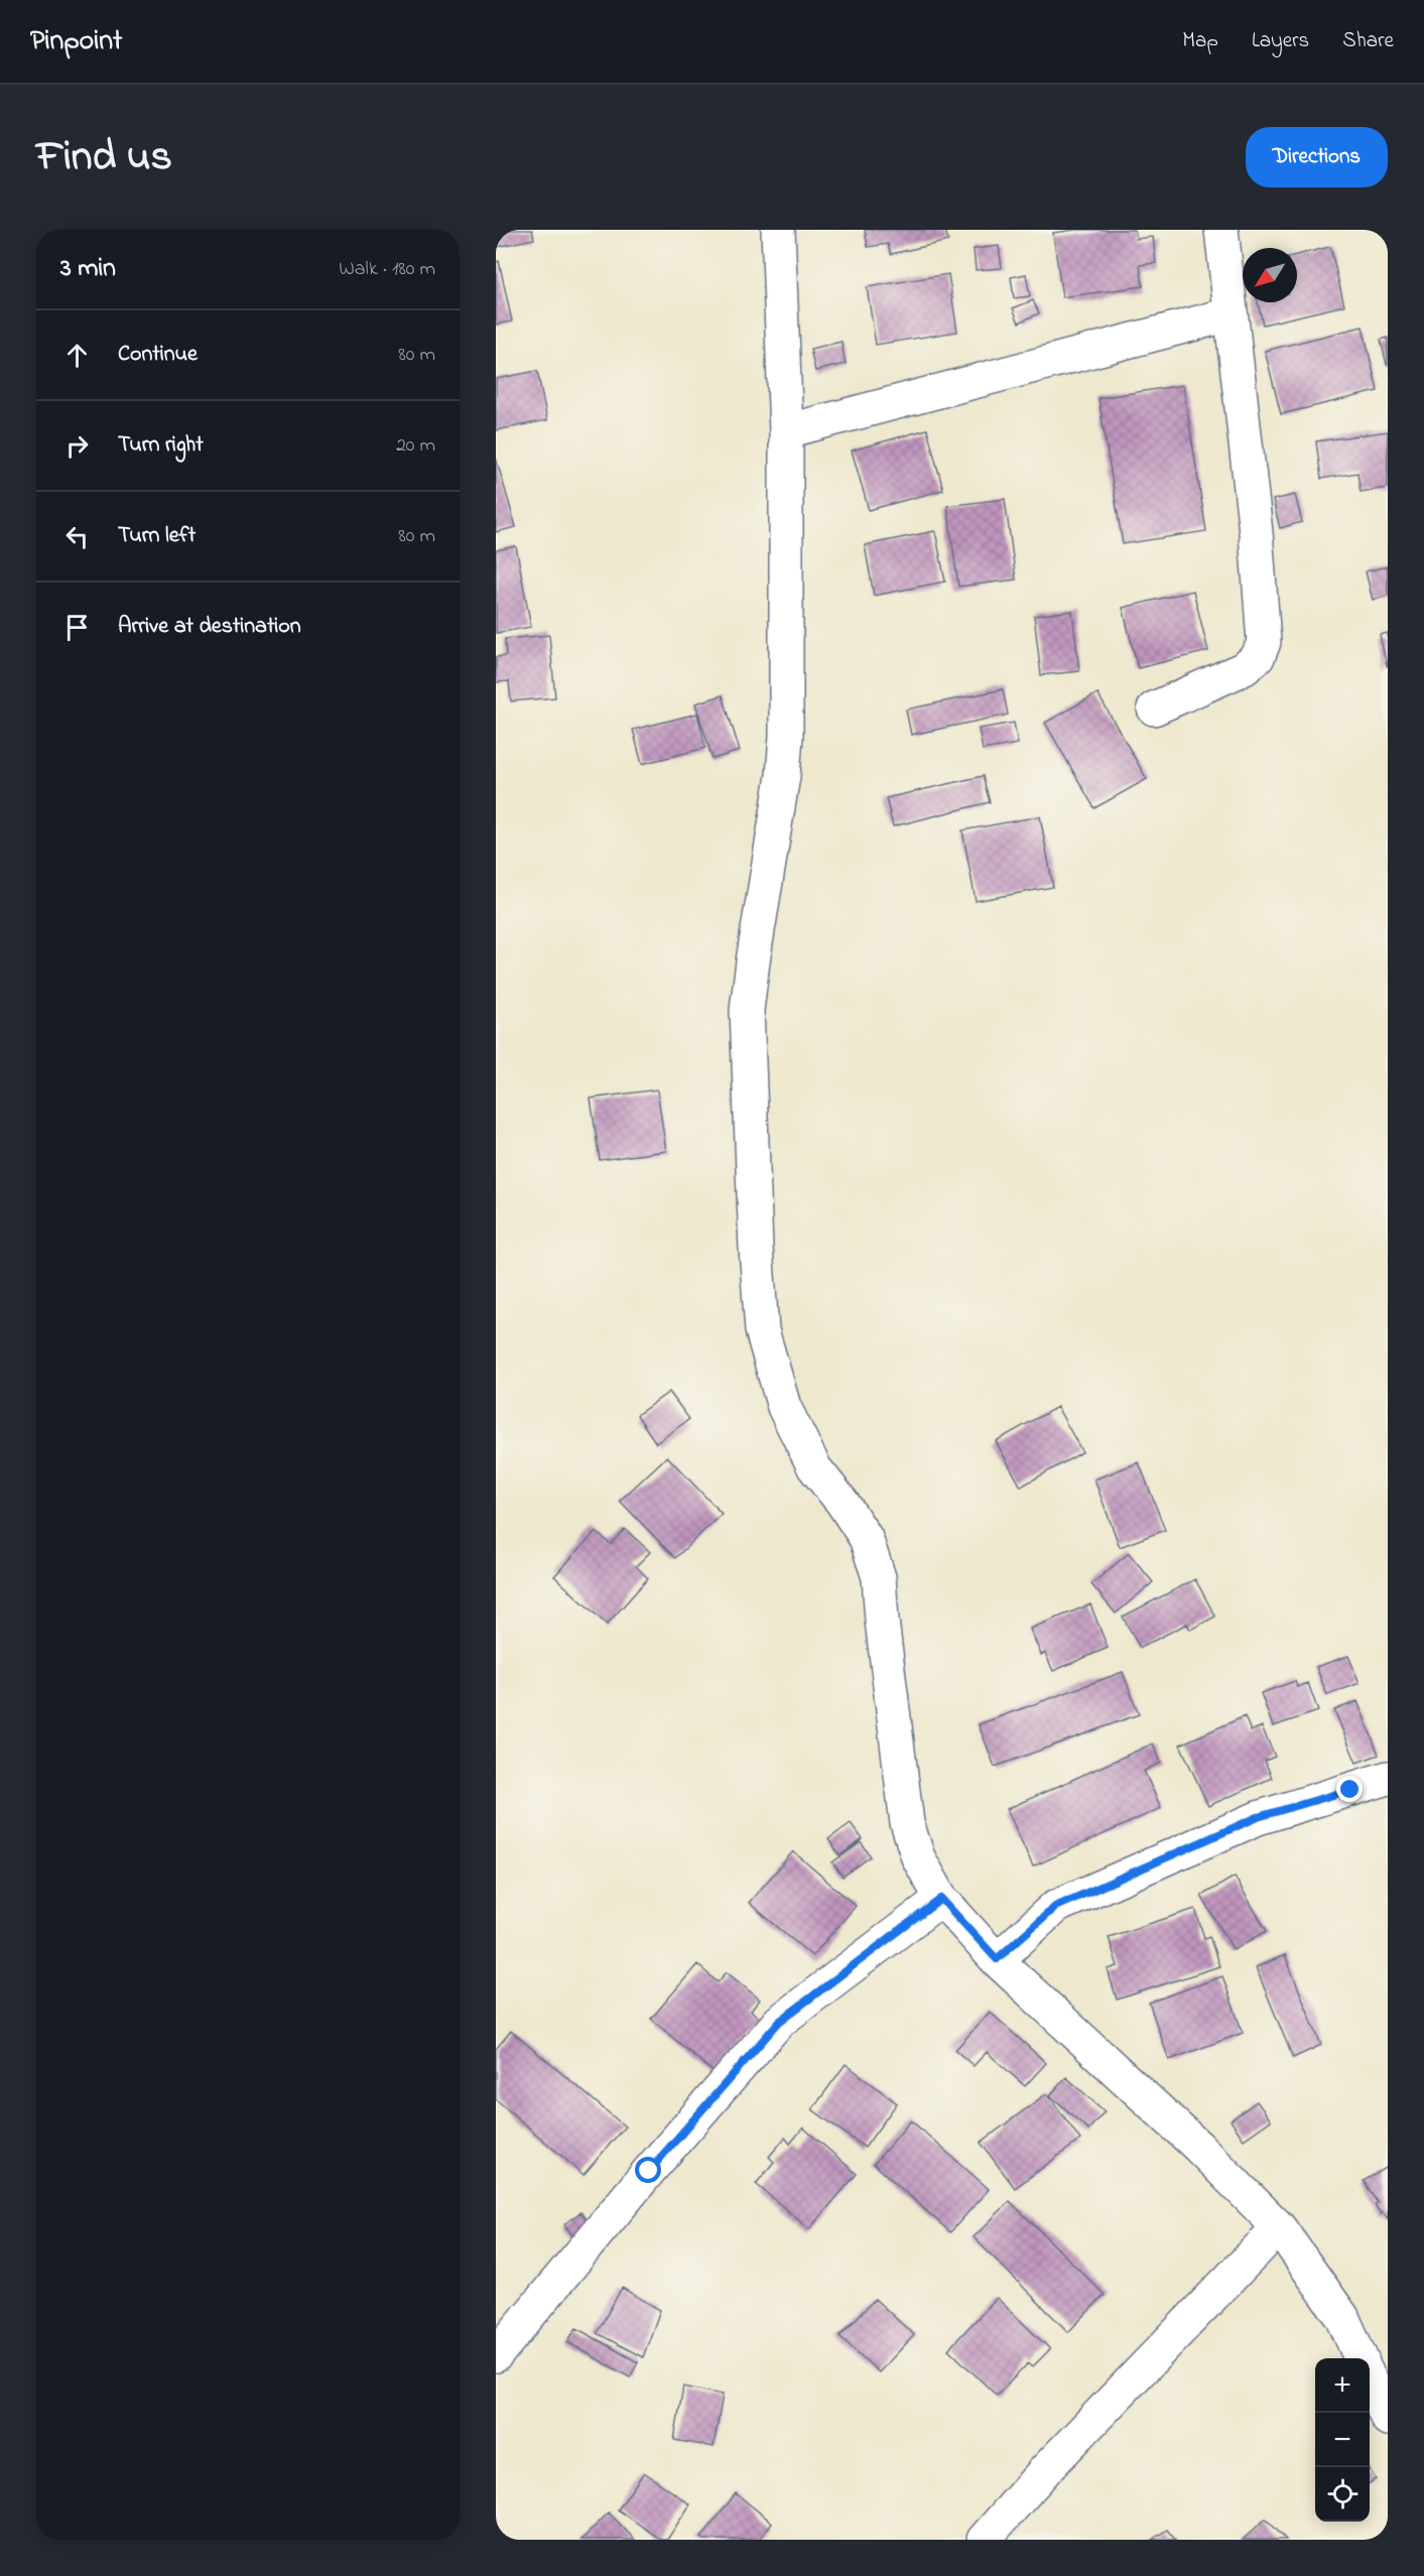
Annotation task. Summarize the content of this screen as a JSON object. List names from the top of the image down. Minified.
{"north":"bottom left","page":{"header":"Pinpoint","nav":["Map","Layers","Share"],"title":"Find us","buttons":"Directions","heading":["3 min","Walk · 180 m"],"list":[["Continue","80 m"],["Turn right","20 m"],["Turn left","80 m"],"Arrive at destination"],"map_buttons":["+","−"]}}
